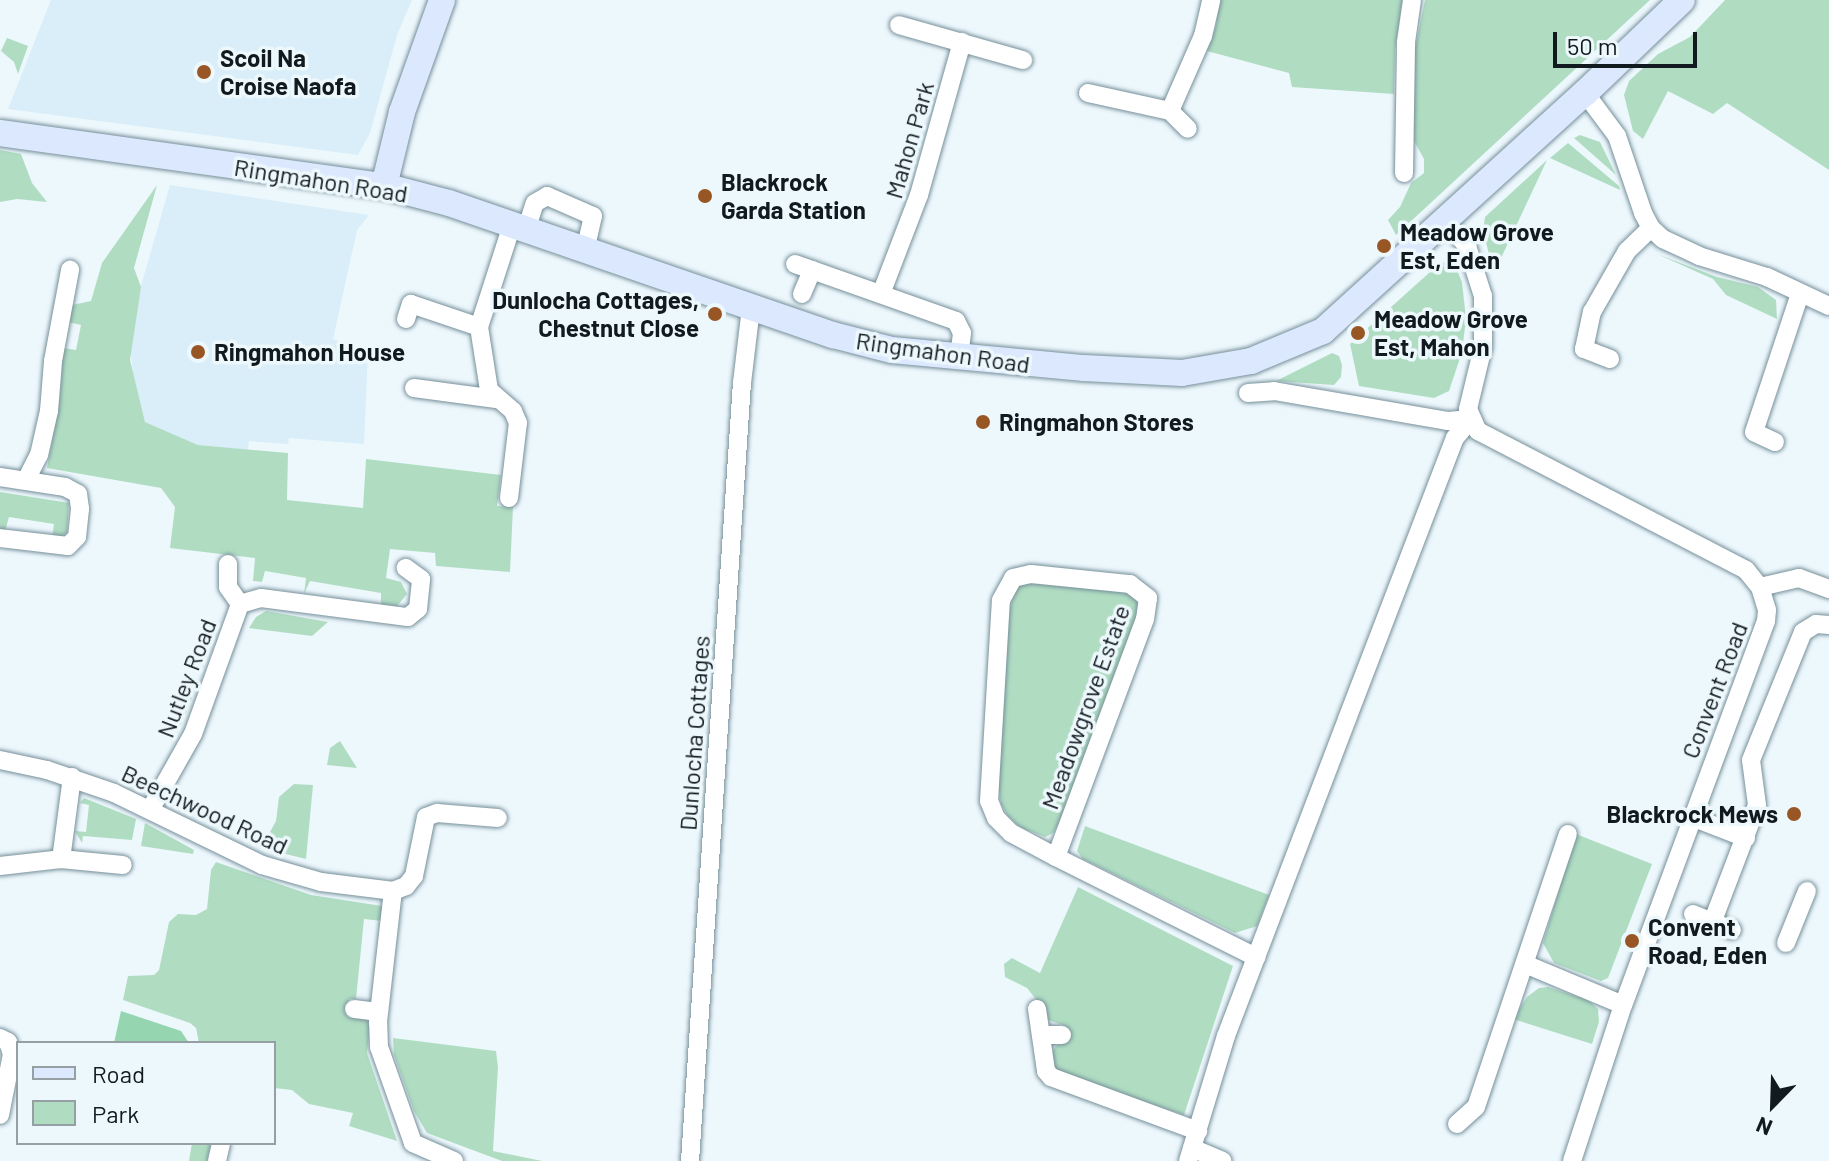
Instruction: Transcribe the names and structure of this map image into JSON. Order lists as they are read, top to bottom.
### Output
{
  "streets": {
    "street": [
      "Mahon Park",
      "Ringmahon Road",
      "Nutley Road",
      "Convent Road",
      "Meadowgrove Estate",
      "Dunlocha Cottages",
      "Beechwood Road"
    ]
  },
  "crossings": [
    ["Ringmahon Road", "Dunlocha Cottages"],
    ["Nutley Road", "Beechwood Road"]
  ],
  "places": [
    "Scoil Na Croise Naofa",
    "Blackrock Garda Station",
    "Meadow Grove Est, Eden",
    "Dunlocha Cottages, Chestnut Close",
    "Meadow Grove Est, Mahon",
    "Ringmahon House",
    "Ringmahon Stores",
    "Blackrock Mews",
    "Convent Road, Eden"
  ],
  "legend": ["Road", "Park"],
  "scale_bar": "50 m",
  "north": "bottom left"
}
